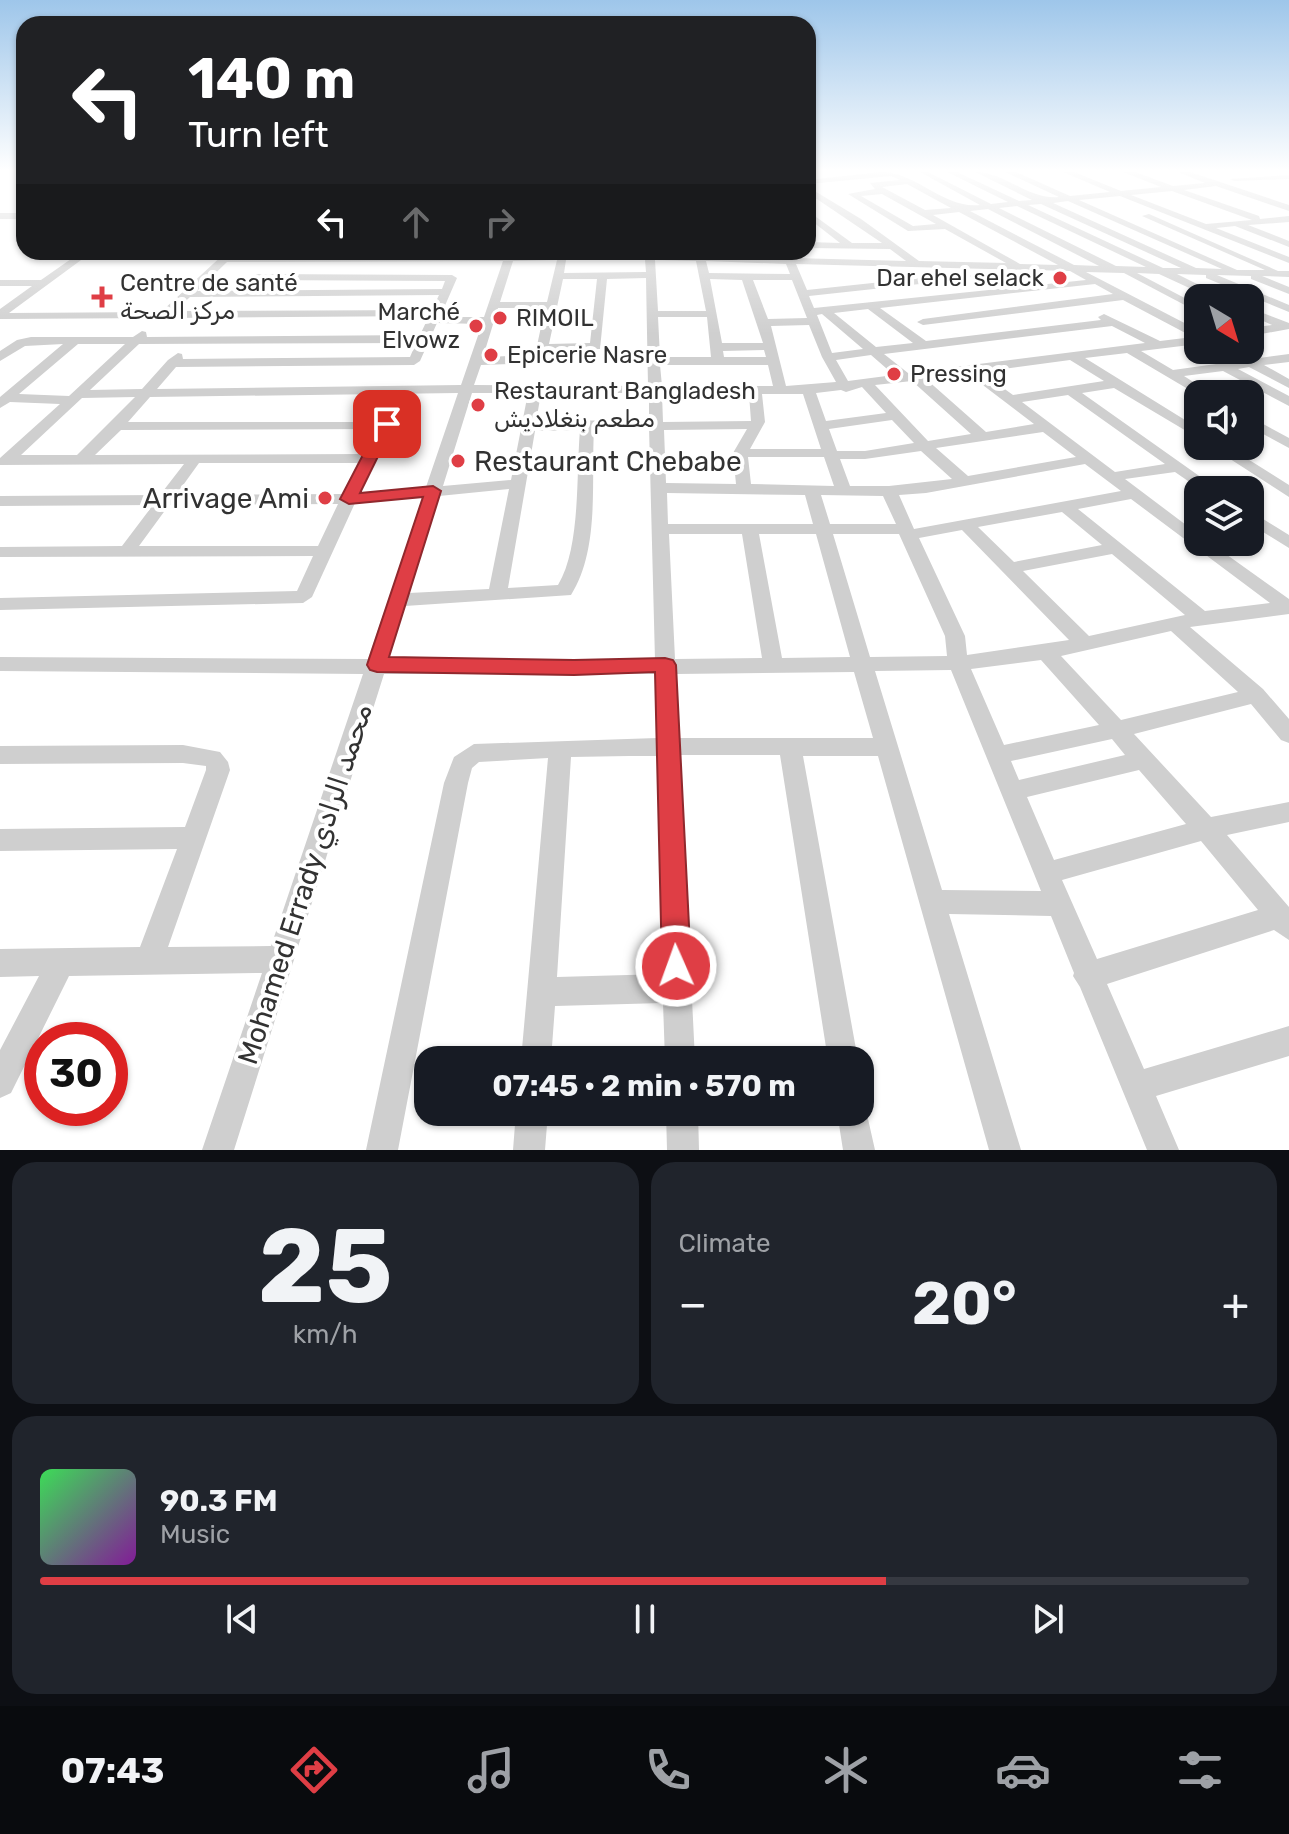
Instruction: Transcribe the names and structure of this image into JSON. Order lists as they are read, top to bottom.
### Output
{
  "streets": {
    "street": ["Mohamed Errady محمد الرادي"]
  },
  "places": {
    "other": [
      "Dar ehel selack",
      "RIMOIL",
      "Marché Elvowz",
      "Epicerie Nasre",
      "Pressing",
      "Restaurant Bangladesh مطعم بنغلاديش",
      "Restaurant Chebabe",
      "Arrivage Ami"
    ],
    "health": ["Centre de santé مركز الصحة"]
  },
  "north": "bottom right",
  "page": {
    "turn": ["140 m", "Turn left"],
    "limit": "30",
    "trip": "07:45 · 2 min · 570 m",
    "tile": [
      ["25", "km/h"],
      "Climate"
    ],
    "heat": ["−", "20°", "+"],
    "song": ["90.3 FM", "Music"],
    "tabs": "07:43"
  }
}
